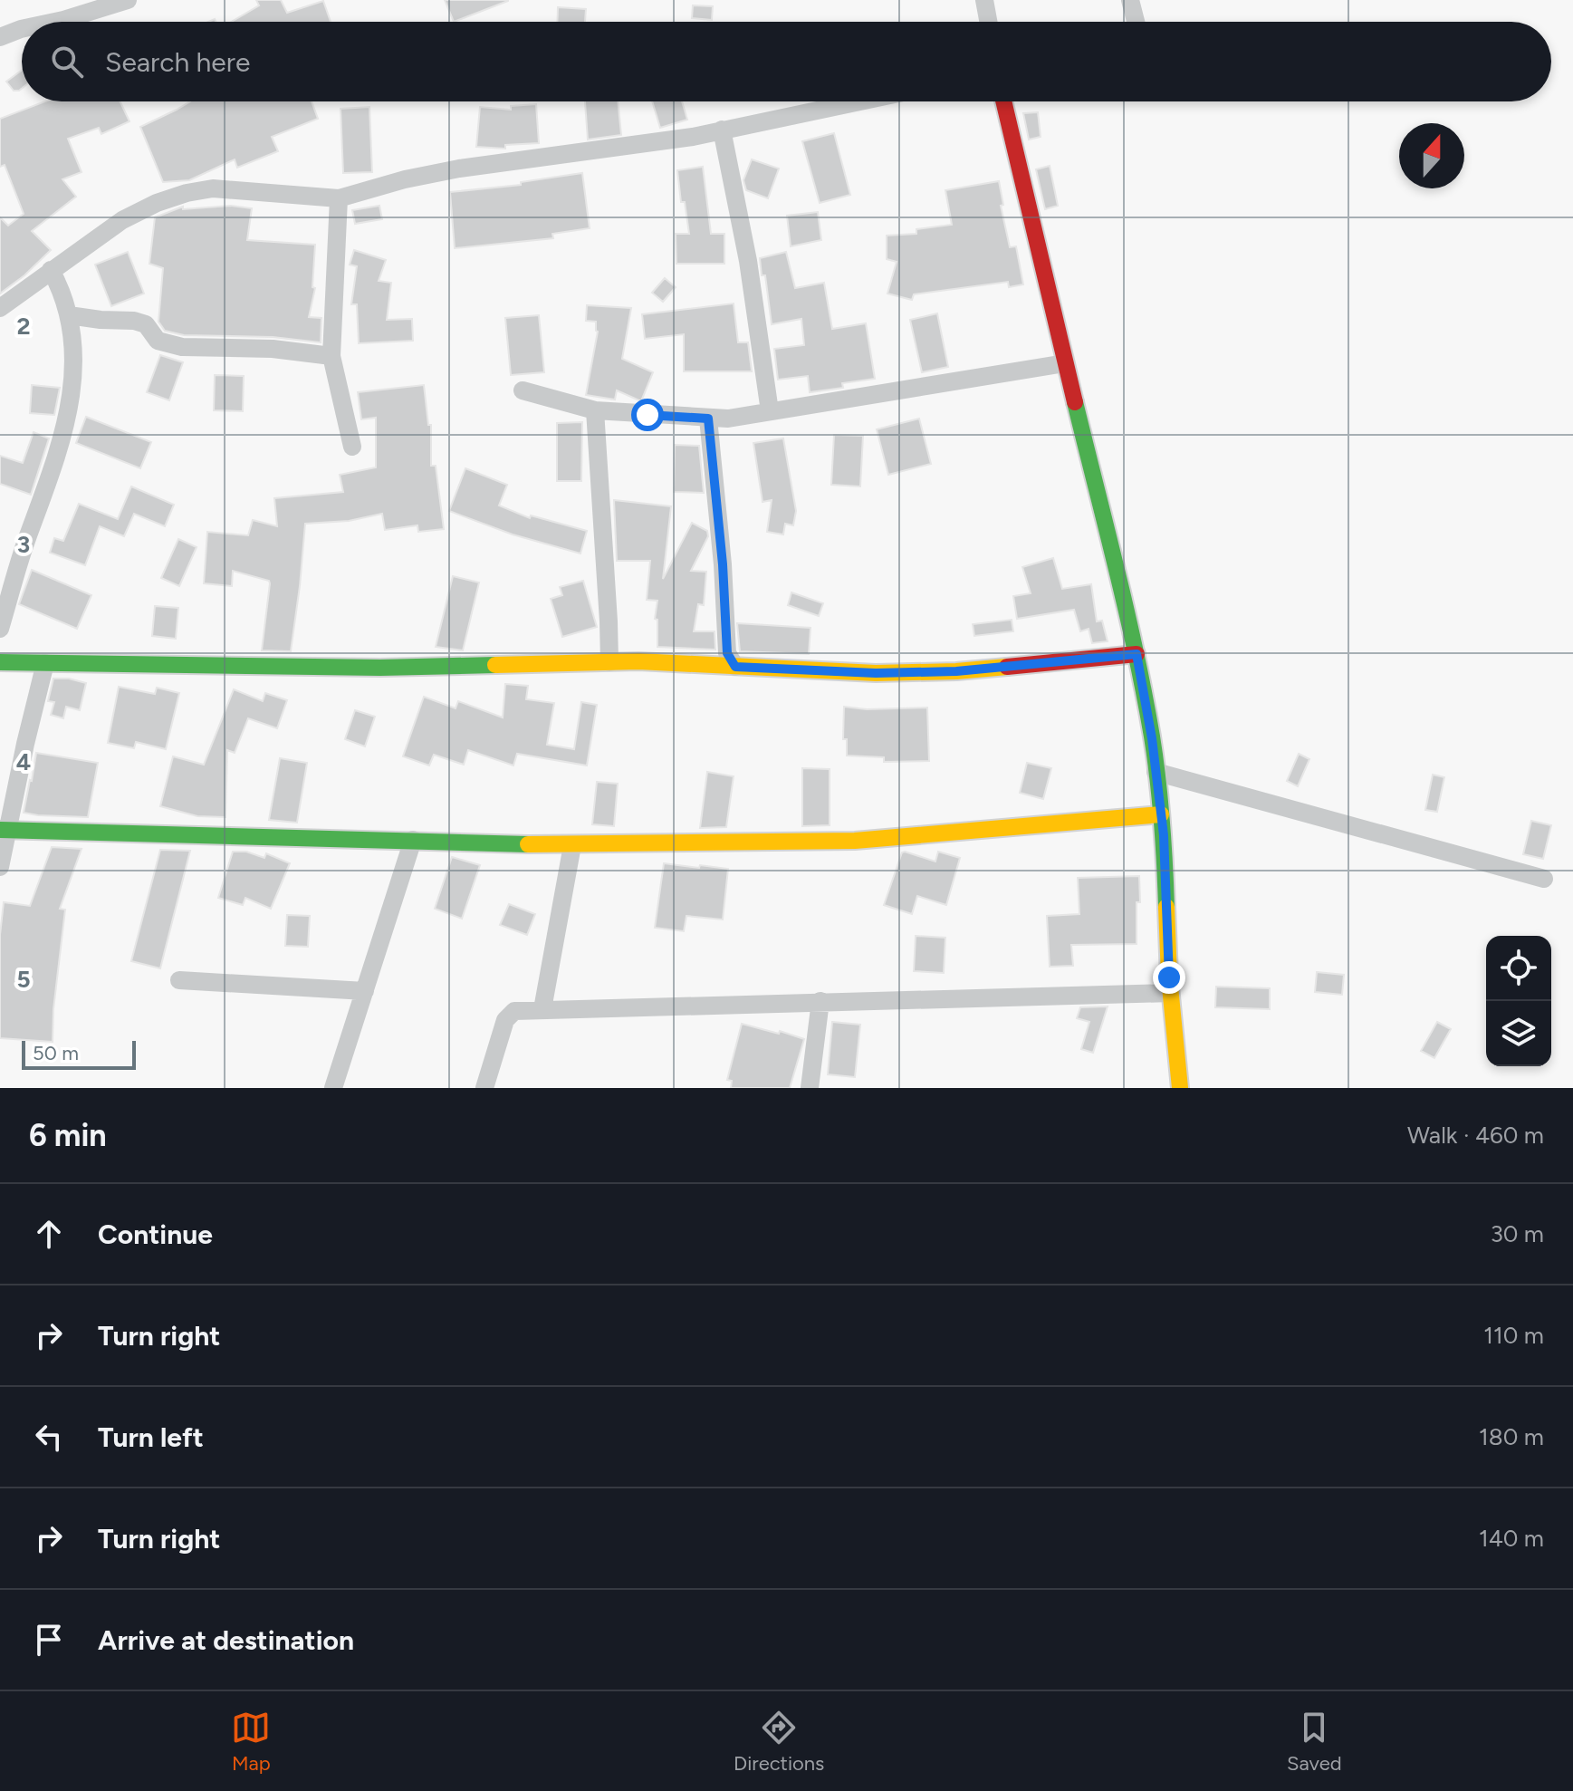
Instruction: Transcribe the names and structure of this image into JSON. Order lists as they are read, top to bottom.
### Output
{
  "scale_bar": "50 m",
  "north": "top",
  "page": {
    "search": "Search here",
    "scale": "50 m",
    "heading": ["6 min", "Walk · 460 m"],
    "list": [
      ["Continue", "30 m"],
      ["Turn right", "110 m"],
      ["Turn left", "180 m"],
      ["Turn right", "140 m"],
      "Arrive at destination"
    ],
    "nav": ["Map", "Directions", "Saved"]
  },
  "grid": {
    "rows": [
      "2",
      "3",
      "4",
      "5"
    ]
  }
}
